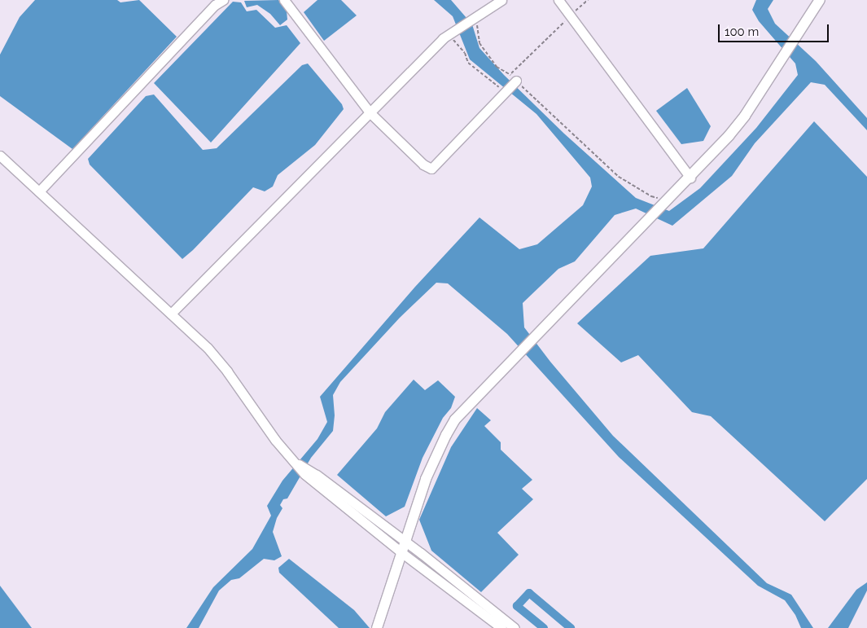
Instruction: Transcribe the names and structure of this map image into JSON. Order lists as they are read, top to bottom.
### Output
{
  "scale_bar": "100 m"
}
